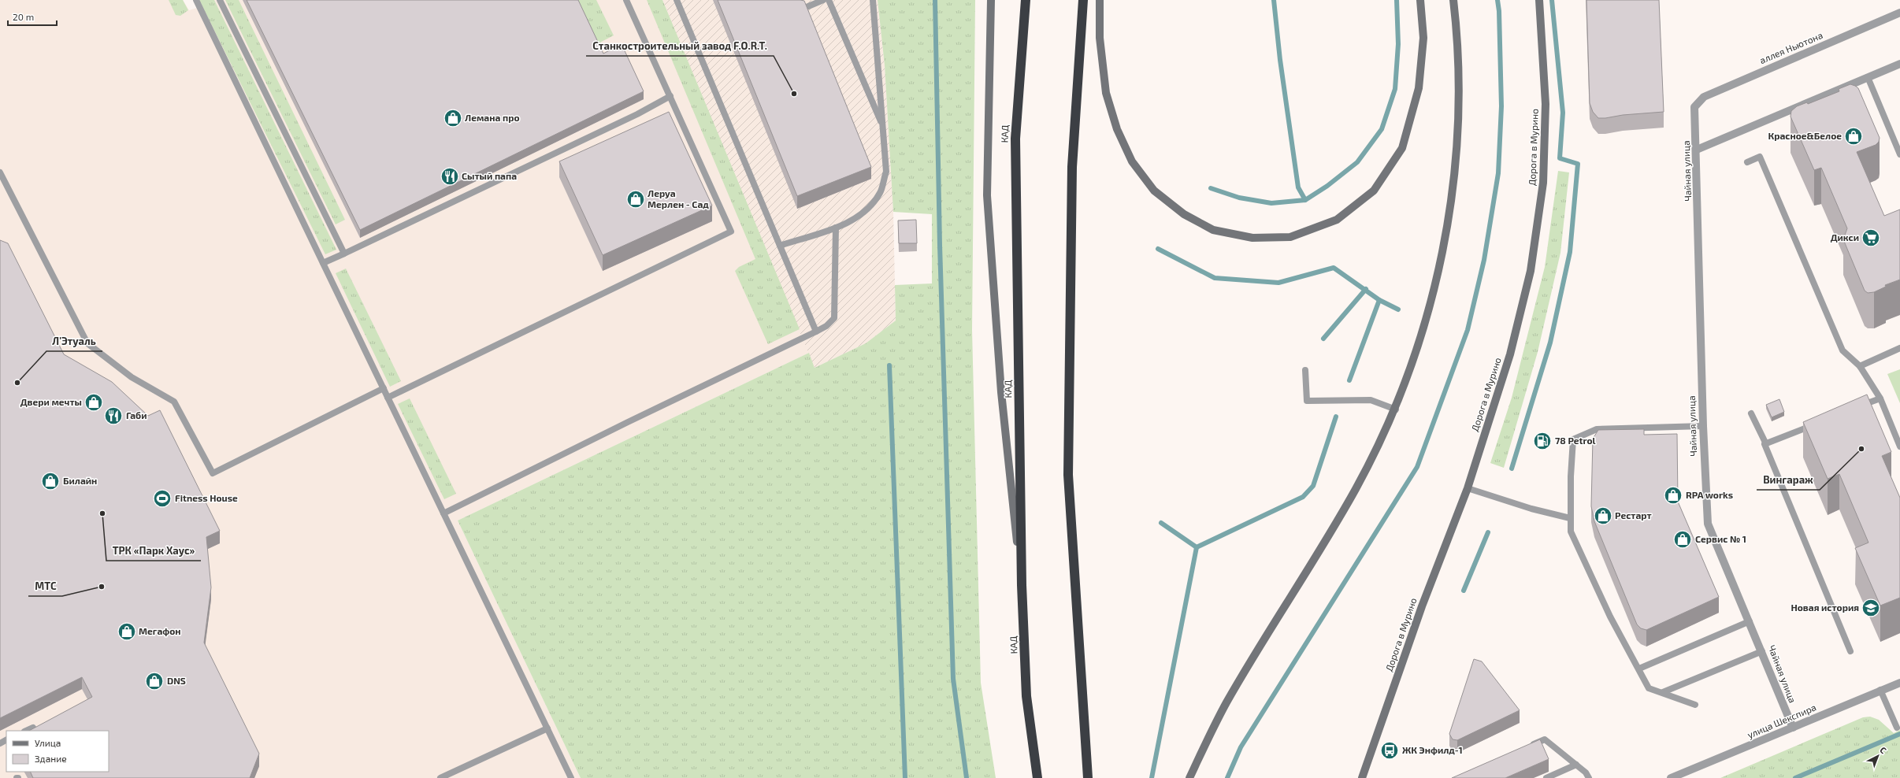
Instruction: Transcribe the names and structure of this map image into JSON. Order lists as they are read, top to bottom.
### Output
{
  "streets": {
    "highway": ["КАД"],
    "main road": ["Дорога в Мурино"],
    "street": ["аллея Ньютона", "Чайная улица", "улица Шекспира"]
  },
  "crossings": [
    ["аллея Ньютона", "Чайная улица"],
    ["Чайная улица", "улица Шекспира"]
  ],
  "places": {
    "other": [
      "Станкостроительный завод F.O.R.T.",
      "Л'Этуаль",
      "Вингараж",
      "ТРК «Парк Хаус»",
      "МТС"
    ],
    "shop": [
      "Лемана про",
      "Красное&Белое",
      "Леруа Мерлен - Сад",
      "Двери мечты",
      "Билайн",
      "RPA works",
      "Рестарт",
      "Сервис № 1",
      "Мегафон",
      "DNS"
    ],
    "restaurant": ["Сытый папа", "Габи"],
    "supermarket": ["Дикси"],
    "fuel station": ["78 Petrol"],
    "sports": ["Fitness House"],
    "school or university": ["Новая история"],
    "bus stop": ["ЖК Энфилд-1"]
  },
  "legend": ["Улица", "Здание"],
  "scale_bar": "20 m",
  "north": "top right"
}
